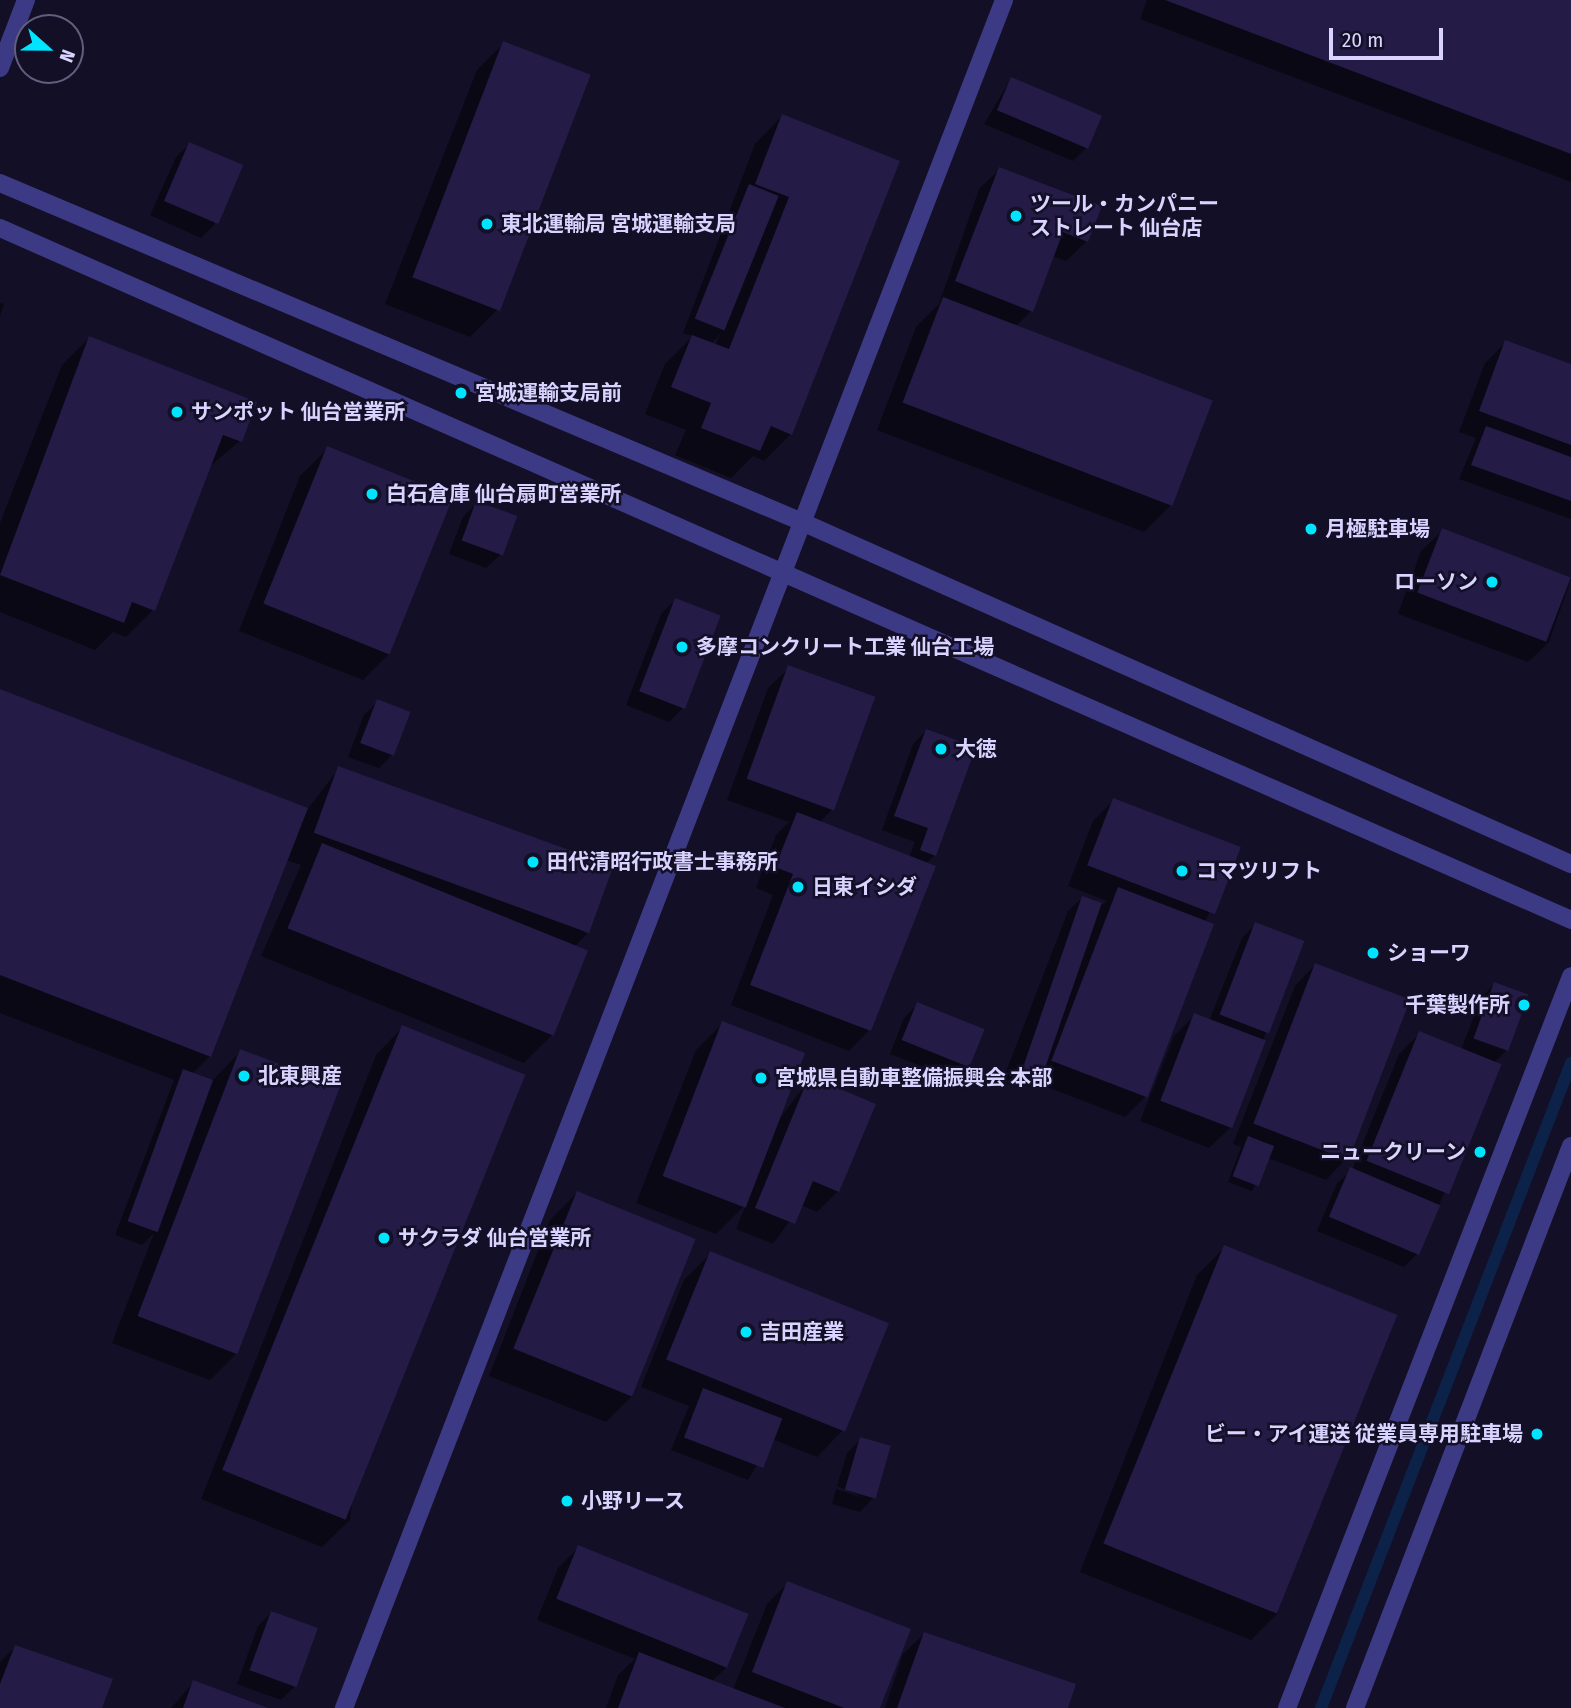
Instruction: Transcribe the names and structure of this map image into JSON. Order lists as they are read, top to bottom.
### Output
{
  "places": [
    "ツール・カンパニー ストレート 仙台店",
    "東北運輸局 宮城運輸支局",
    "宮城運輸支局前",
    "サンポット 仙台営業所",
    "白石倉庫 仙台扇町営業所",
    "月極駐車場",
    "ローソン",
    "多摩コンクリート工業 仙台工場",
    "大徳",
    "田代清昭行政書士事務所",
    "コマツリフト",
    "日東イシダ",
    "ショーワ",
    "千葉製作所",
    "北東興産",
    "宮城県自動車整備振興会 本部",
    "ニュークリーン",
    "サクラダ 仙台営業所",
    "吉田産業",
    "ビー・アイ運送 従業員専用駐車場",
    "小野リース"
  ],
  "scale_bar": "20 m",
  "north": "right"
}
